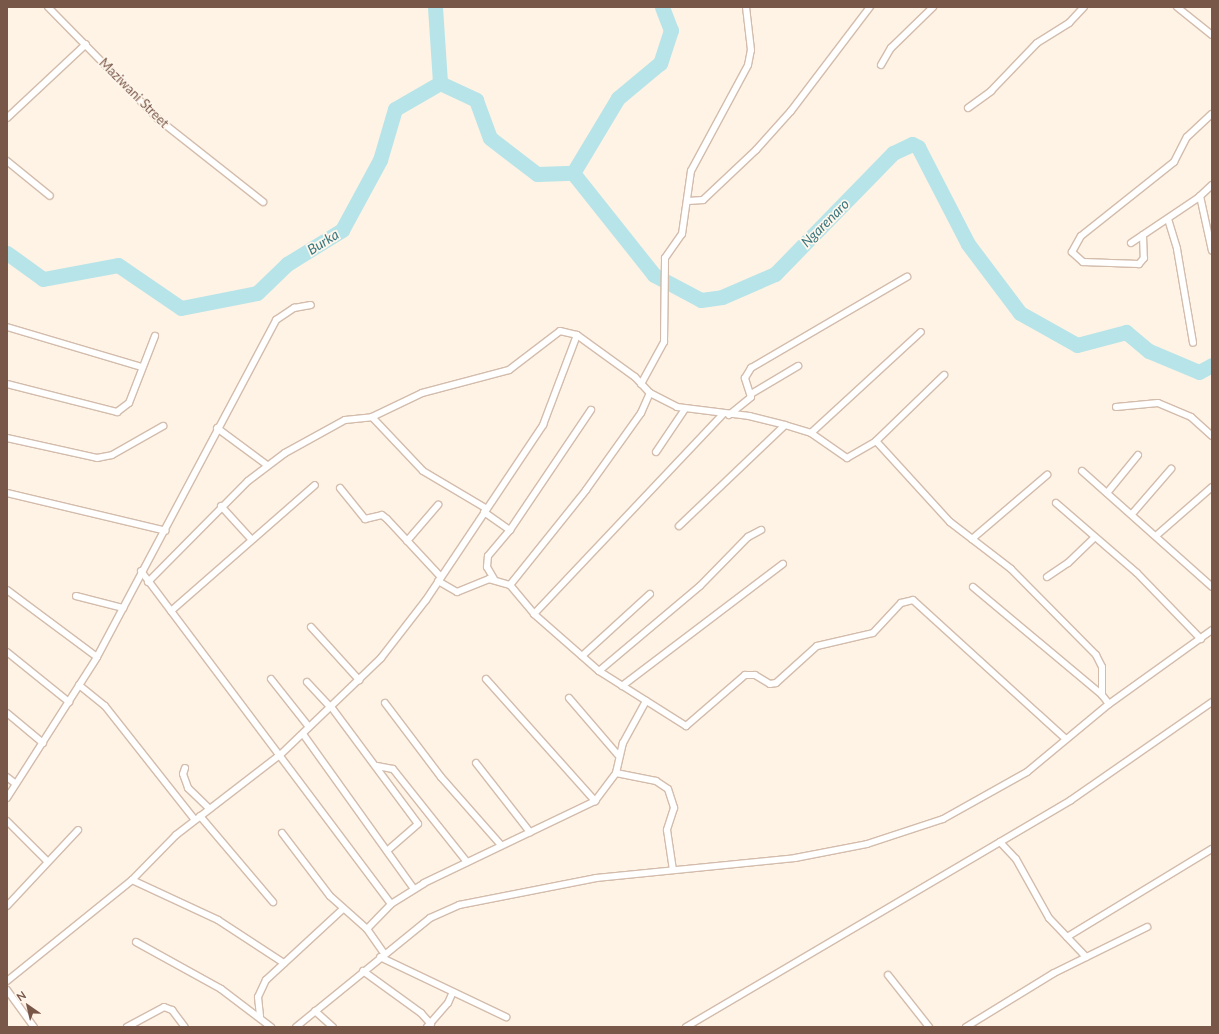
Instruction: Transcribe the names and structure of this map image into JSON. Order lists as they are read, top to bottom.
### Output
{
  "streets": {
    "street": ["Maziwani Street"]
  },
  "water": ["Ngarenaro", "Burka"],
  "north": "top left"
}
